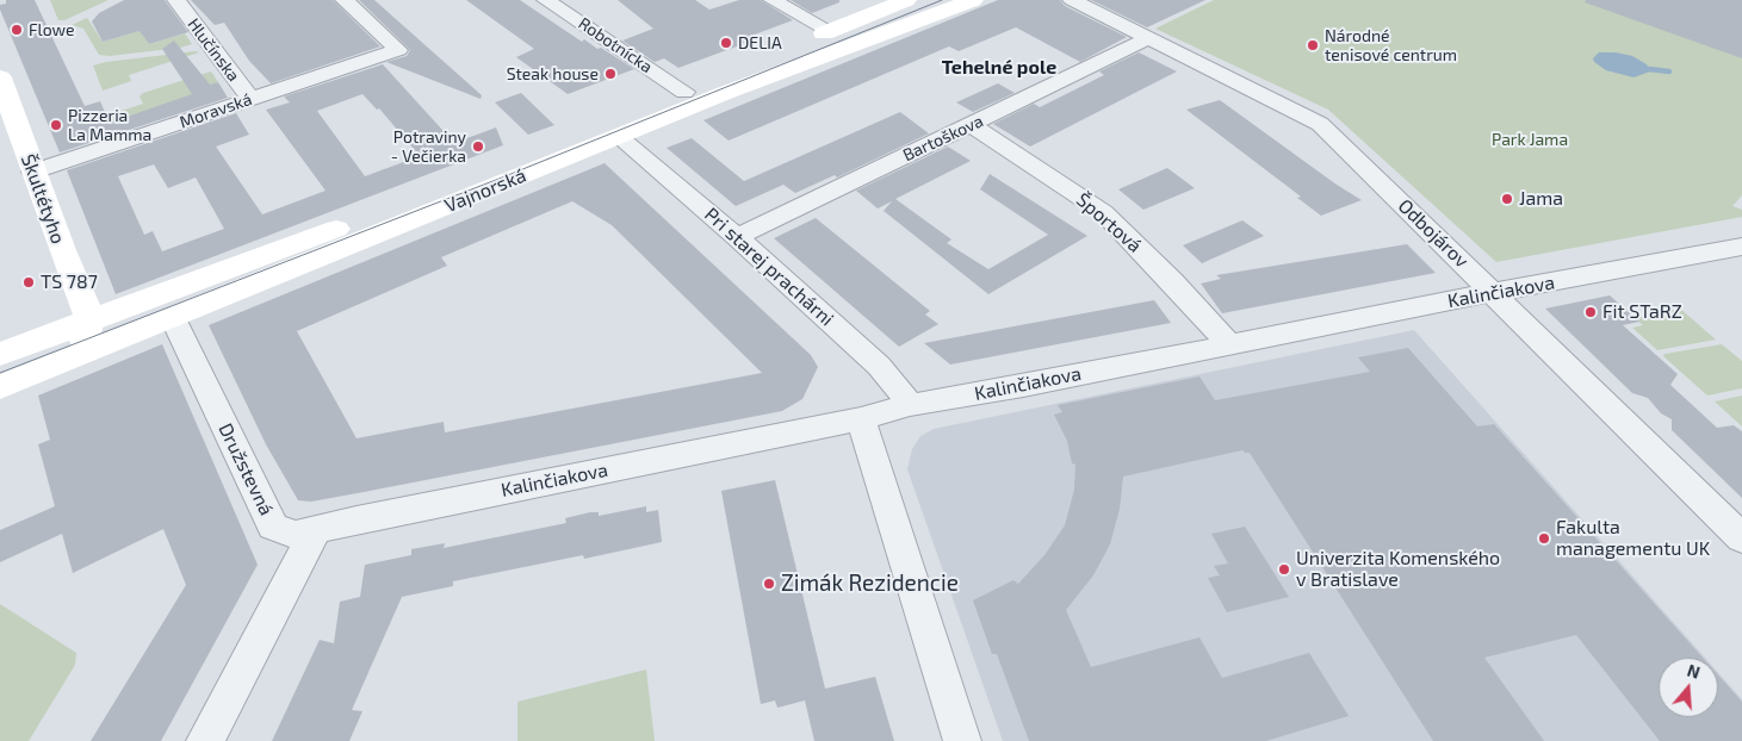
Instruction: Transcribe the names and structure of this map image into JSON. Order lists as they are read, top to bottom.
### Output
{
  "streets": {
    "main road": ["Vajnorská", "Škultétyho"],
    "street": [
      "Robotnícka",
      "Hlučínska",
      "Moravská",
      "Bartoškova",
      "Športová",
      "Odbojárov",
      "Pri starej prachárni",
      "Kalinčiakova",
      "Družstevná"
    ]
  },
  "crossings": [
    ["Robotnícka", "Vajnorská"],
    ["Hlučínska", "Moravská"],
    ["Moravská", "Škultétyho"],
    ["Bartoškova", "Športová"],
    ["Bartoškova", "Odbojárov"],
    ["Bartoškova", "Pri starej prachárni"],
    ["Vajnorská", "Škultétyho"],
    ["Vajnorská", "Pri starej prachárni"],
    ["Vajnorská", "Družstevná"],
    ["Športová", "Kalinčiakova"],
    ["Odbojárov", "Kalinčiakova"],
    ["Pri starej prachárni", "Kalinčiakova"],
    ["Kalinčiakova", "Družstevná"]
  ],
  "districts": ["Tehelné pole"],
  "parks": ["Park Jama"],
  "places": [
    "Flowe",
    "DELIA",
    "Národné tenisové centrum",
    "Steak house",
    "Pizzeria La Mamma",
    "Potraviny - Večierka",
    "Jama",
    "TS 787",
    "Fit STaRZ",
    "Fakulta managementu UK",
    "Univerzita Komenského v Bratislave",
    "Zimák Rezidencie"
  ],
  "north": "top"
}
